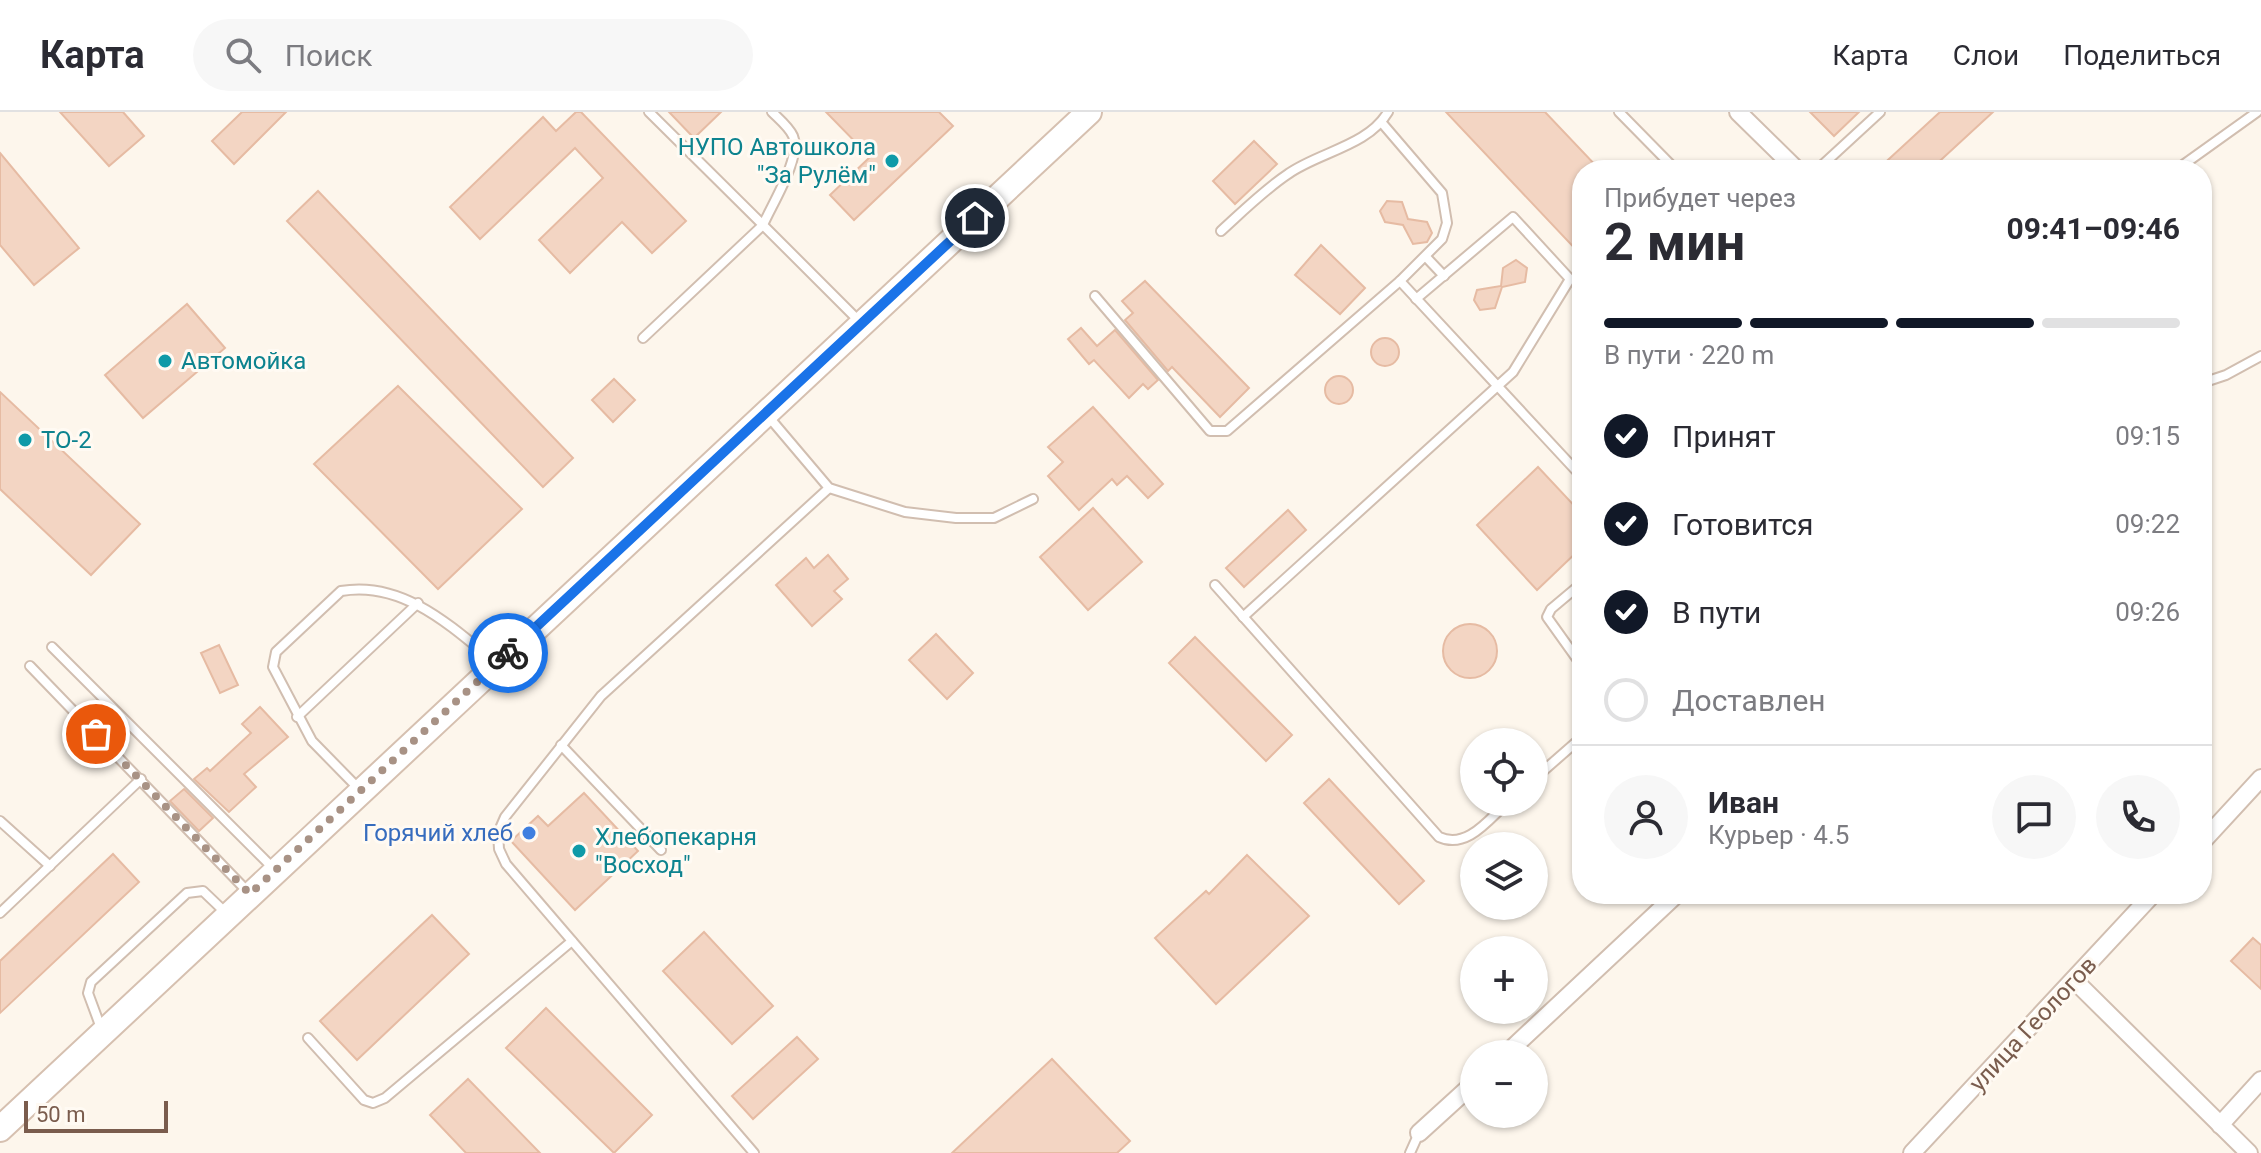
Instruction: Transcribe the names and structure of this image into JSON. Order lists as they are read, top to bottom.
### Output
{
  "streets": {
    "street": ["улица Геологов"]
  },
  "places": [
    "НУПО Автошкола \"За Рулём\"",
    "Автомойка",
    "ТО-2",
    "Горячий хлеб",
    "Хлебопекарня \"Восход\""
  ],
  "scale_bar": "50 m",
  "page": {
    "header": "Карта",
    "search": "Поиск",
    "nav": ["Карта", "Слои", "Поделиться"],
    "heading": ["2 мин", "Прибудет через", "09:41–09:46"],
    "panel": ["Иван", "Курьер · 4.5"],
    "bar": "В пути · 220 m",
    "list": [
      ["Принят", "09:15"],
      ["Готовится", "09:22"],
      ["В пути", "09:26"],
      "Доставлен"
    ],
    "map_buttons": ["+", "−"],
    "scale": "50 m"
  }
}
